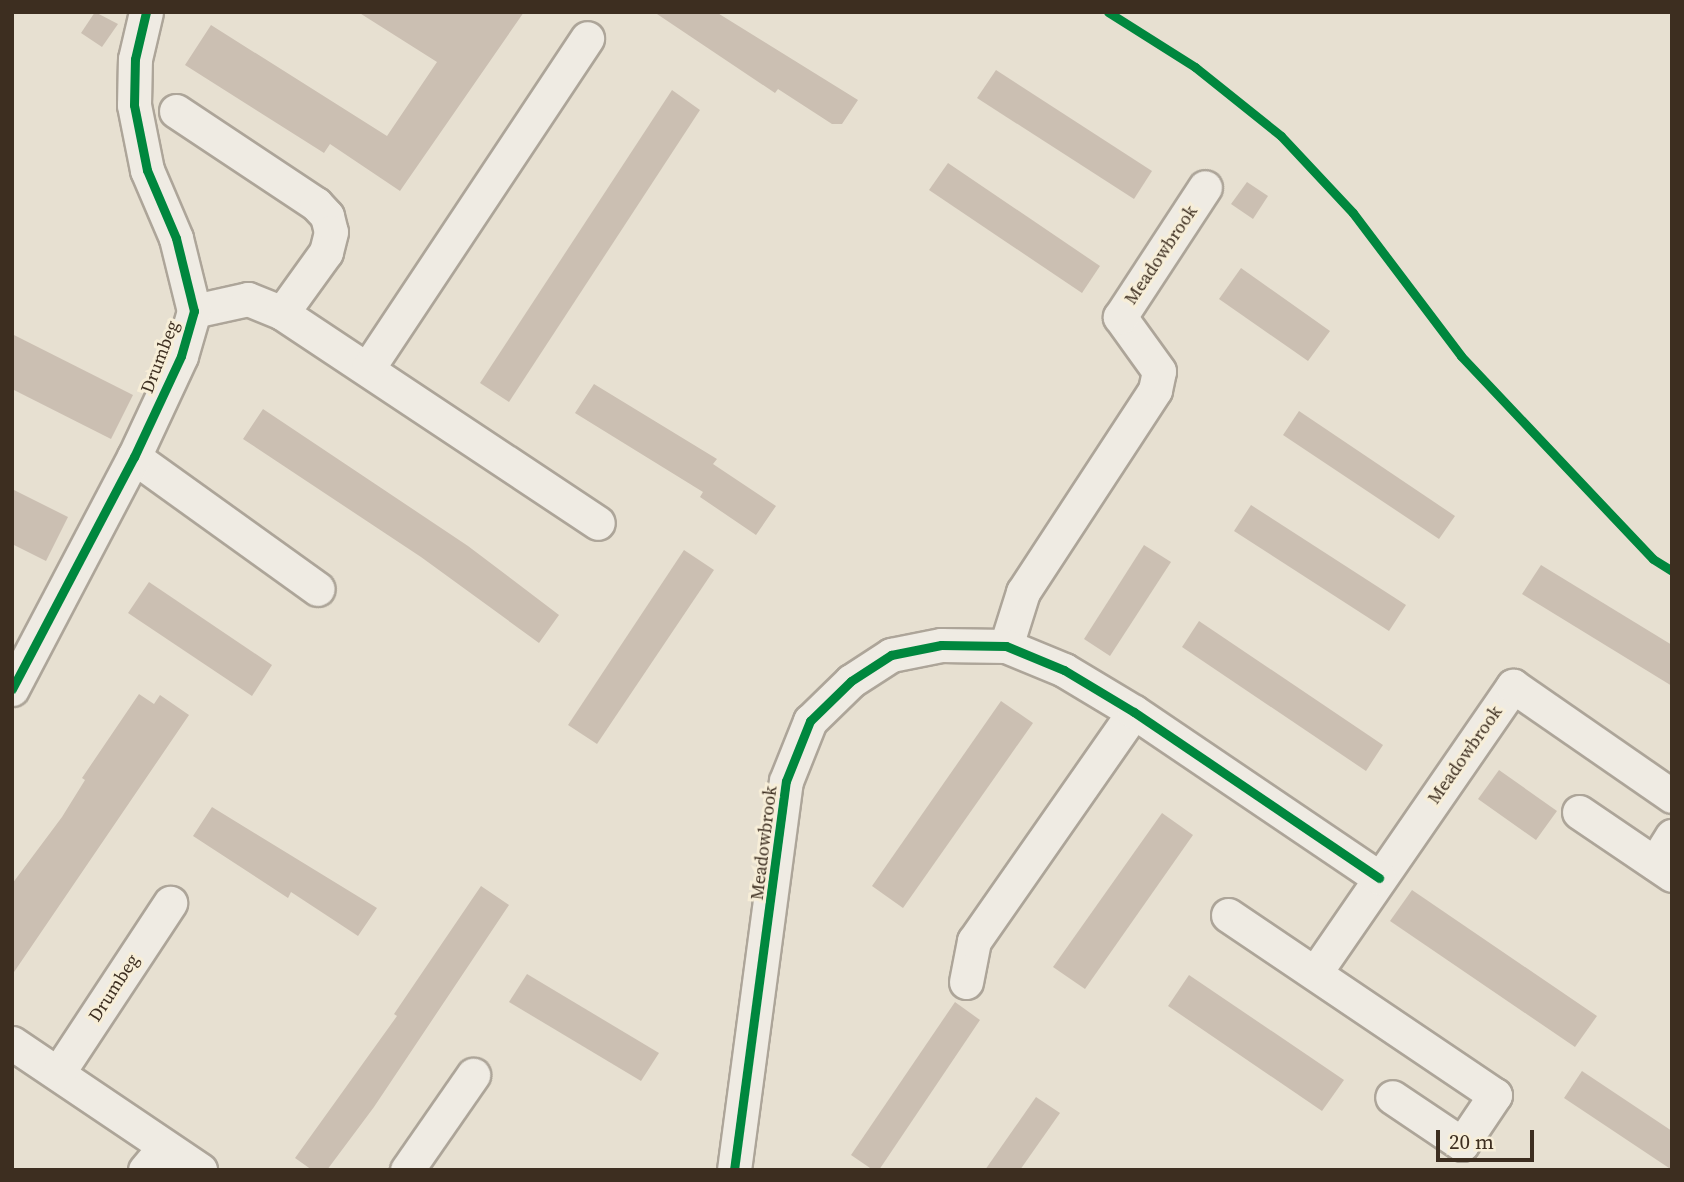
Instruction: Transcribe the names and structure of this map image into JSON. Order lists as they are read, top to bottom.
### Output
{
  "streets": {
    "street": ["Meadowbrook", "Drumbeg"]
  },
  "scale_bar": "20 m"
}
